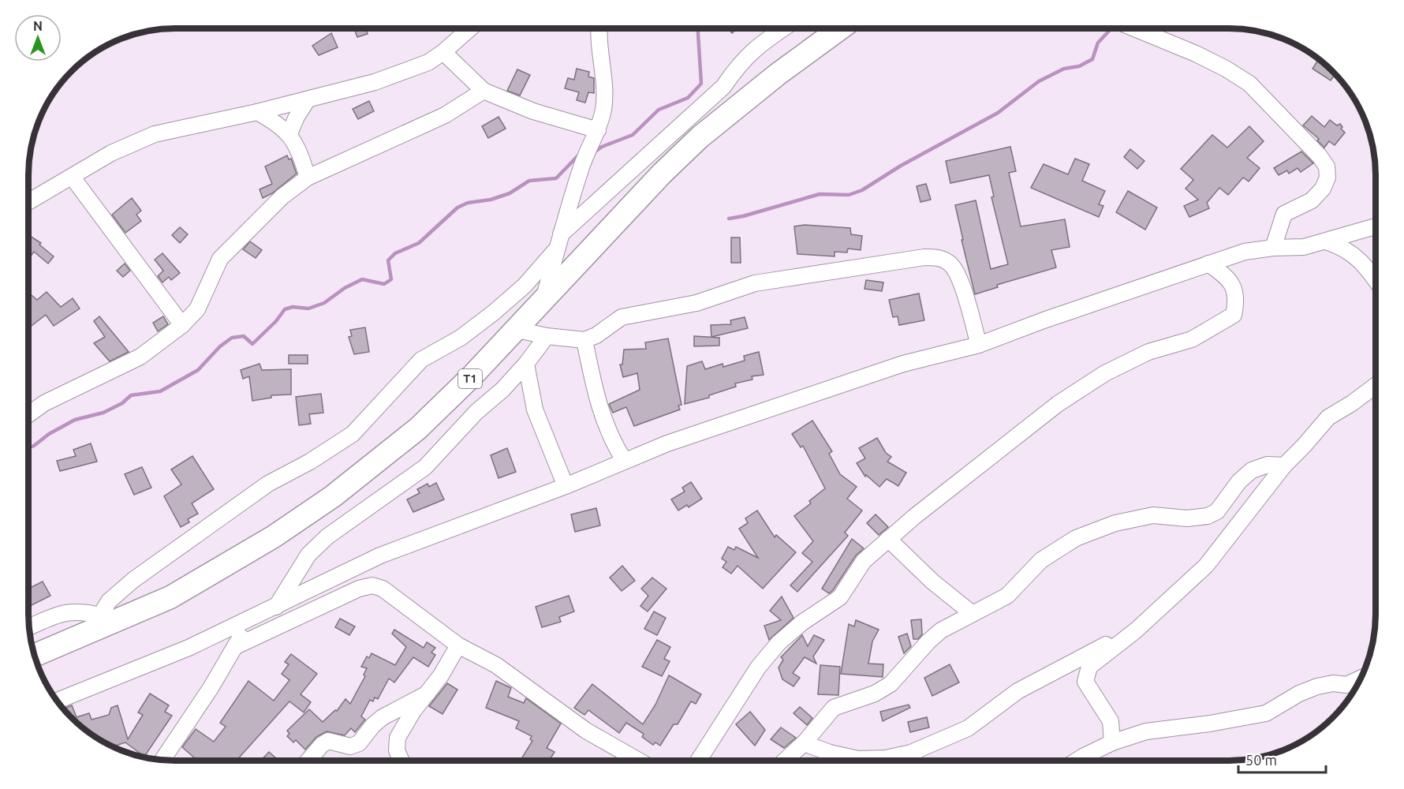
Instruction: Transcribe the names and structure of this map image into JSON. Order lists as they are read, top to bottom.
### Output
{
  "streets": {
    "highway": ["T1"]
  },
  "scale_bar": "50 m",
  "north": "top"
}
